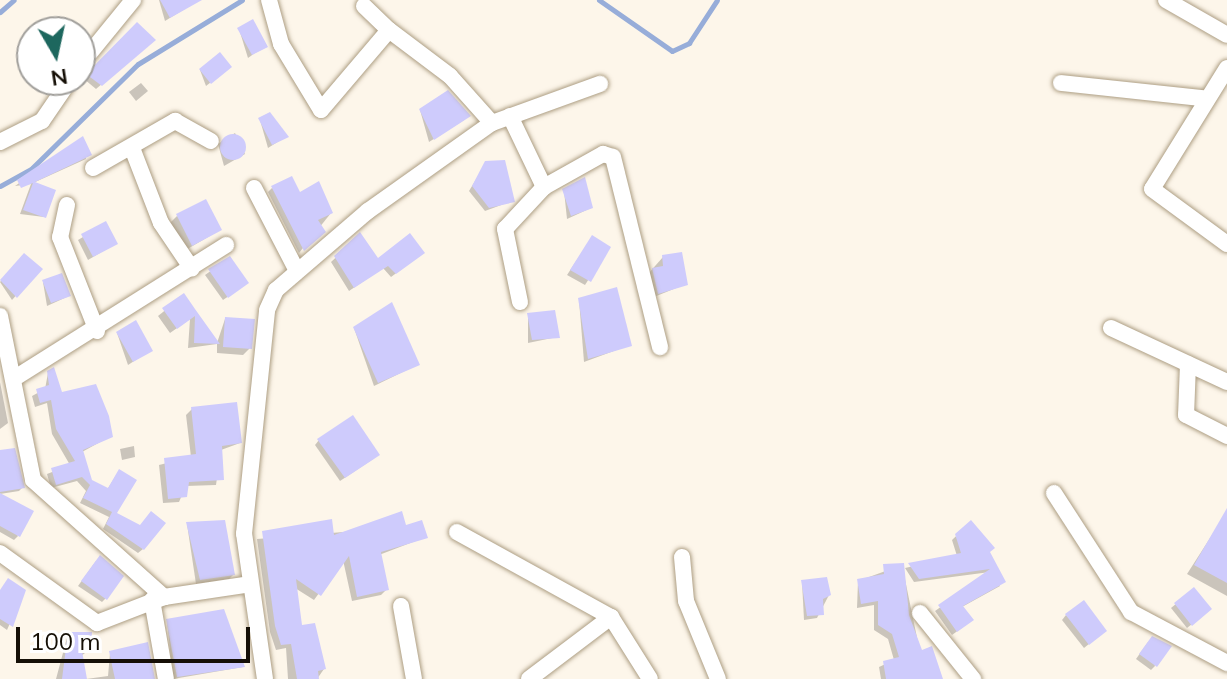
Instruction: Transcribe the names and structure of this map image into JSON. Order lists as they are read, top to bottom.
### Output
{
  "scale_bar": "100 m",
  "north": "bottom"
}
